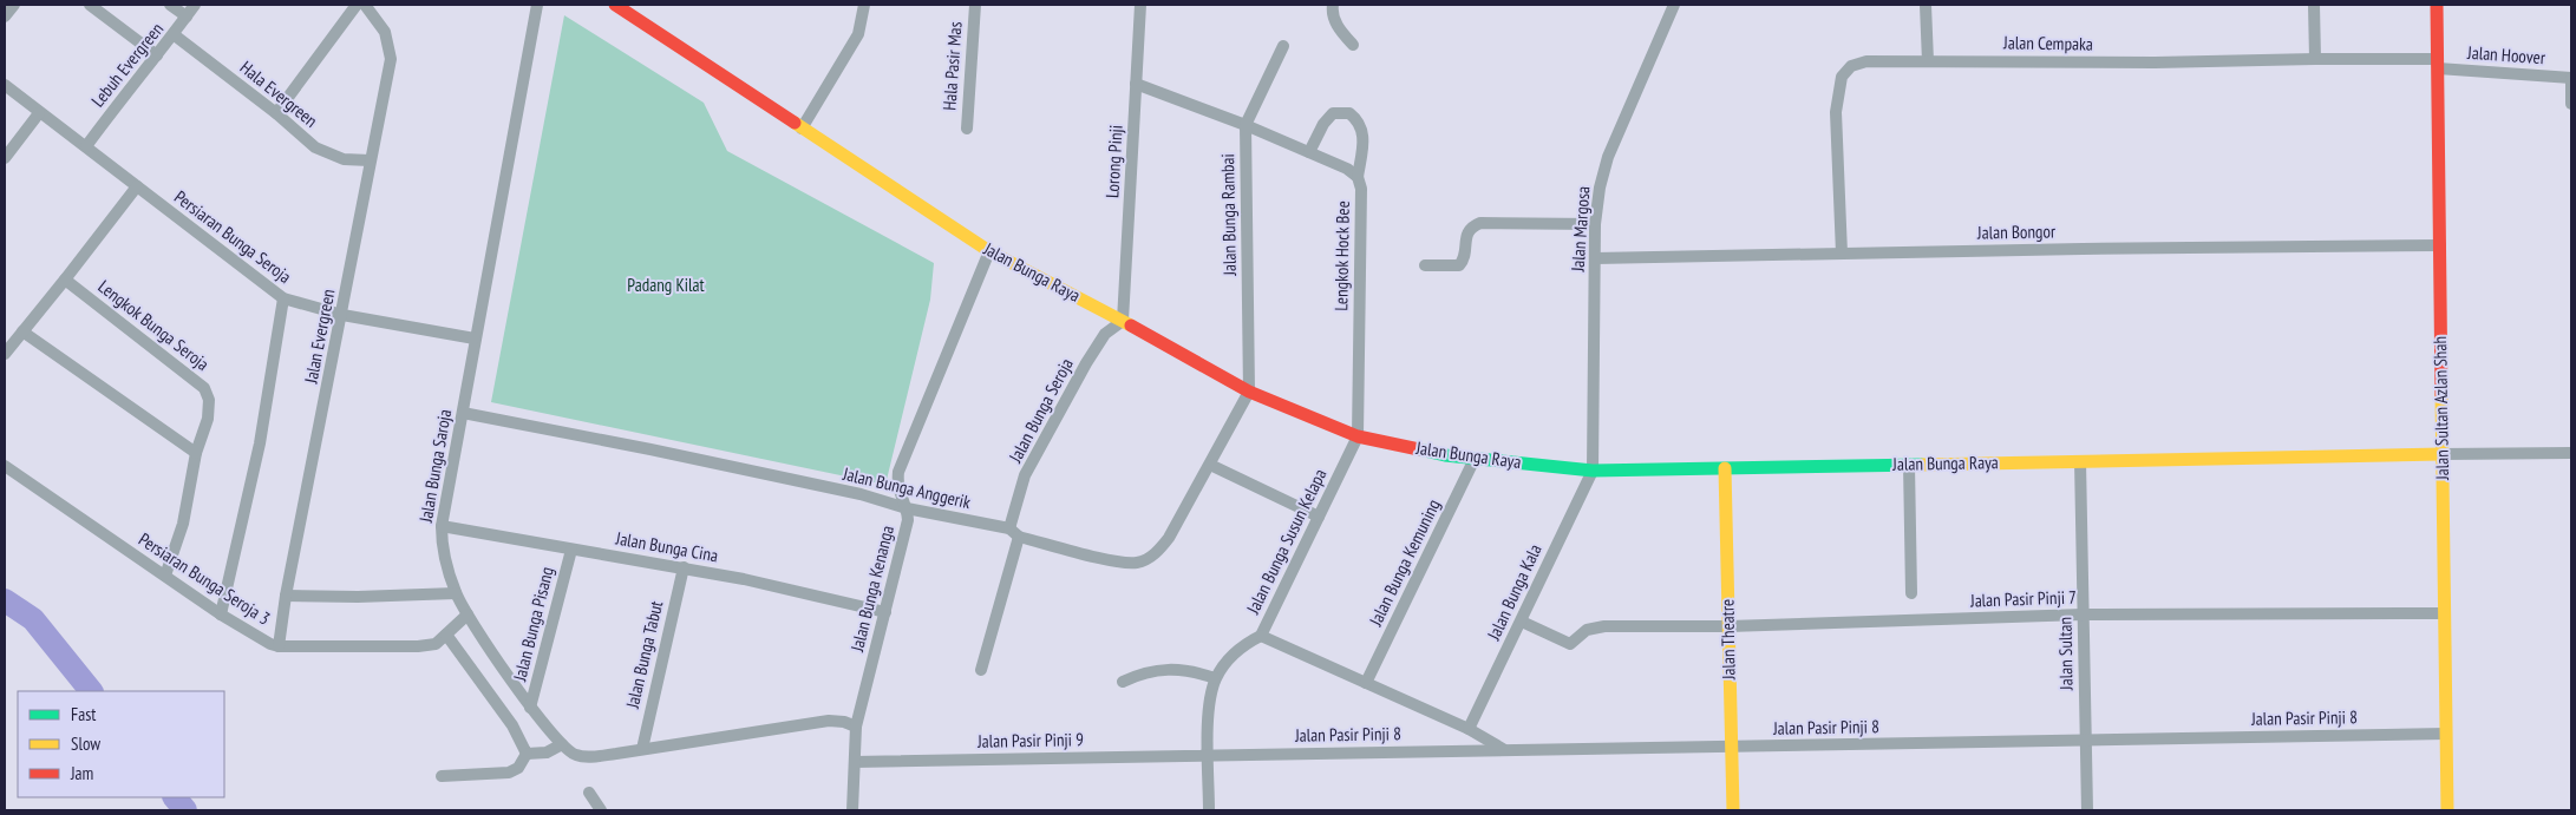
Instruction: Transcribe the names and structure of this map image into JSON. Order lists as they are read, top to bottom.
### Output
{
  "streets": {
    "main road": ["Jalan Bunga Raya", "Jalan Sultan Azlan Shah", "Jalan Theatre"],
    "street": [
      "Jalan Cempaka",
      "Jalan Hoover",
      "Lebuh Evergreen",
      "Hala Pasir Mas",
      "Hala Evergreen",
      "Lorong Pinji",
      "Jalan Bunga Rambai",
      "Jalan Margosa",
      "Jalan Bongor",
      "Persiaran Bunga Seroja",
      "Lengkok Hock Bee",
      "Lengkok Bunga Seroja",
      "Jalan Evergreen",
      "Jalan Bunga Seroja",
      "Jalan Bunga Saroja",
      "Jalan Bunga Anggerik",
      "Jalan Bunga Susun Kelapa",
      "Jalan Bunga Cina",
      "Jalan Bunga Kemuning",
      "Persiaran Bunga Seroja 3",
      "Jalan Bunga Kenanga",
      "Jalan Bunga Kala",
      "Jalan Pasir Pinji 7",
      "Jalan Bunga Pisang",
      "Jalan Sultan",
      "Jalan Bunga Tabut",
      "Jalan Pasir Pinji 8",
      "Jalan Pasir Pinji 9"
    ]
  },
  "crossings": [
    ["Jalan Cempaka", "Jalan Hoover"],
    ["Jalan Cempaka", "Jalan Bongor"],
    ["Jalan Cempaka", "Jalan Sultan Azlan Shah"],
    ["Jalan Hoover", "Jalan Sultan Azlan Shah"],
    ["Lebuh Evergreen", "Hala Evergreen"],
    ["Lebuh Evergreen", "Persiaran Bunga Seroja"],
    ["Hala Evergreen", "Jalan Evergreen"],
    ["Lorong Pinji", "Lengkok Hock Bee"],
    ["Lorong Pinji", "Jalan Bunga Raya"],
    ["Lorong Pinji", "Jalan Bunga Seroja"],
    ["Jalan Bunga Rambai", "Lengkok Hock Bee"],
    ["Jalan Bunga Rambai", "Jalan Bunga Raya"],
    ["Jalan Bunga Rambai", "Jalan Bunga Anggerik"],
    ["Jalan Margosa", "Jalan Bongor"],
    ["Jalan Margosa", "Jalan Bunga Raya"],
    ["Jalan Margosa", "Jalan Bunga Kala"],
    ["Jalan Bongor", "Jalan Sultan Azlan Shah"],
    ["Persiaran Bunga Seroja", "Jalan Evergreen"],
    ["Persiaran Bunga Seroja", "Jalan Bunga Saroja"],
    ["Lengkok Hock Bee", "Jalan Bunga Raya"],
    ["Lengkok Hock Bee", "Jalan Bunga Susun Kelapa"],
    ["Jalan Bunga Raya", "Jalan Sultan Azlan Shah"],
    ["Jalan Bunga Raya", "Jalan Bunga Seroja"],
    ["Jalan Bunga Raya", "Jalan Bunga Anggerik"],
    ["Jalan Bunga Raya", "Jalan Bunga Susun Kelapa"],
    ["Jalan Bunga Raya", "Jalan Bunga Kemuning"],
    ["Jalan Bunga Raya", "Jalan Bunga Kenanga"],
    ["Jalan Bunga Raya", "Jalan Bunga Kala"],
    ["Jalan Bunga Raya", "Jalan Theatre"],
    ["Jalan Bunga Raya", "Jalan Sultan"],
    ["Lengkok Bunga Seroja", "Persiaran Bunga Seroja 3"],
    ["Jalan Evergreen", "Persiaran Bunga Seroja 3"],
    ["Jalan Sultan Azlan Shah", "Jalan Pasir Pinji 7"],
    ["Jalan Sultan Azlan Shah", "Jalan Pasir Pinji 8"],
    ["Jalan Bunga Seroja", "Jalan Bunga Anggerik"],
    ["Jalan Bunga Saroja", "Jalan Bunga Anggerik"],
    ["Jalan Bunga Saroja", "Jalan Bunga Cina"],
    ["Jalan Bunga Saroja", "Persiaran Bunga Seroja 3"],
    ["Jalan Bunga Saroja", "Jalan Bunga Kenanga"],
    ["Jalan Bunga Saroja", "Jalan Bunga Pisang"],
    ["Jalan Bunga Saroja", "Jalan Bunga Tabut"],
    ["Jalan Bunga Anggerik", "Jalan Bunga Kenanga"],
    ["Jalan Bunga Cina", "Jalan Bunga Kenanga"],
    ["Jalan Bunga Cina", "Jalan Bunga Pisang"],
    ["Jalan Bunga Cina", "Jalan Bunga Tabut"],
    ["Jalan Bunga Kenanga", "Jalan Pasir Pinji 9"],
    ["Jalan Bunga Kala", "Jalan Pasir Pinji 7"],
    ["Jalan Pasir Pinji 7", "Jalan Theatre"],
    ["Jalan Pasir Pinji 7", "Jalan Sultan"],
    ["Jalan Theatre", "Jalan Pasir Pinji 8"],
    ["Jalan Sultan", "Jalan Pasir Pinji 8"],
    ["Jalan Pasir Pinji 8", "Jalan Pasir Pinji 9"]
  ],
  "parks": ["Padang Kilat"],
  "legend": ["Fast", "Slow", "Jam"]
}
